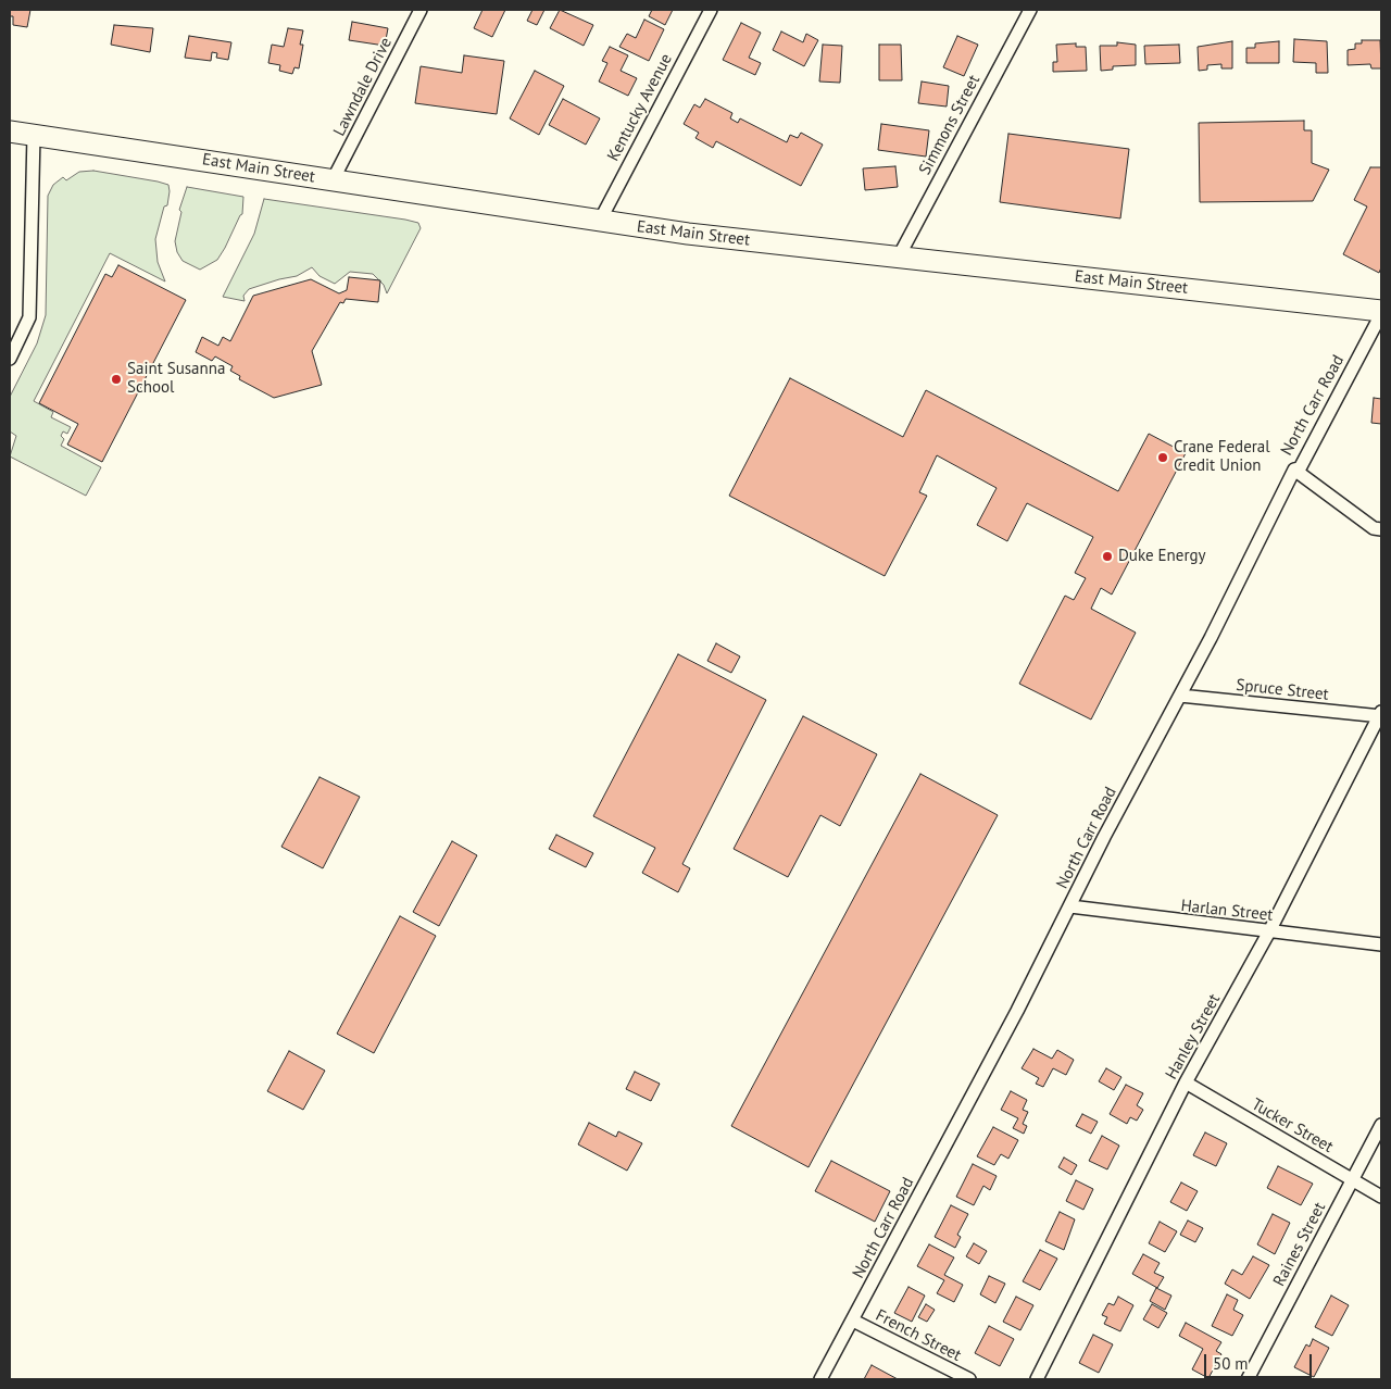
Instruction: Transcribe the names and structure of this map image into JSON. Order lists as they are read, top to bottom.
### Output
{
  "streets": {
    "main road": ["East Main Street"],
    "street": [
      "Lawndale Drive",
      "Kentucky Avenue",
      "Simmons Street",
      "North Carr Road",
      "Spruce Street",
      "Harlan Street",
      "Hanley Street",
      "Tucker Street",
      "Raines Street",
      "French Street"
    ]
  },
  "crossings": [
    ["Lawndale Drive", "East Main Street"],
    ["Kentucky Avenue", "East Main Street"],
    ["Simmons Street", "East Main Street"],
    ["North Carr Road", "Spruce Street"],
    ["North Carr Road", "Harlan Street"],
    ["North Carr Road", "French Street"],
    ["Spruce Street", "Hanley Street"],
    ["Harlan Street", "Hanley Street"],
    ["Hanley Street", "Tucker Street"],
    ["Tucker Street", "Raines Street"]
  ],
  "places": ["Saint Susanna School", "Crane Federal Credit Union", "Duke Energy"],
  "scale_bar": "50 m"
}
